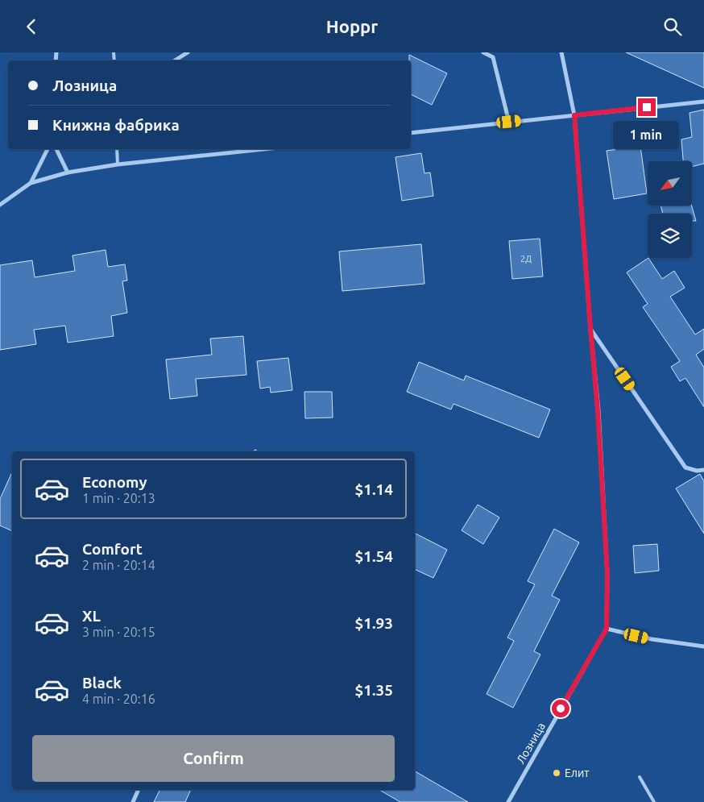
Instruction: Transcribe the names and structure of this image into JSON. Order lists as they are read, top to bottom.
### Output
{
  "streets": {
    "street": ["Лозница"]
  },
  "places": ["Елит"],
  "house_numbers": ["2Д"],
  "north": "bottom left",
  "page": {
    "header": "Hoppr",
    "banner": ["Лозница", "Книжна фабрика"],
    "bubble": "1 min",
    "list": [
      {
        "name": "Economy",
        "note": "1 min · 20:13",
        "value": "$1.14"
      },
      {
        "name": "Comfort",
        "note": "2 min · 20:14",
        "value": "$1.54"
      },
      {
        "name": "XL",
        "note": "3 min · 20:15",
        "value": "$1.93"
      },
      {
        "name": "Black",
        "note": "4 min · 20:16",
        "value": "$1.35"
      }
    ],
    "buttons": "Confirm"
  }
}
